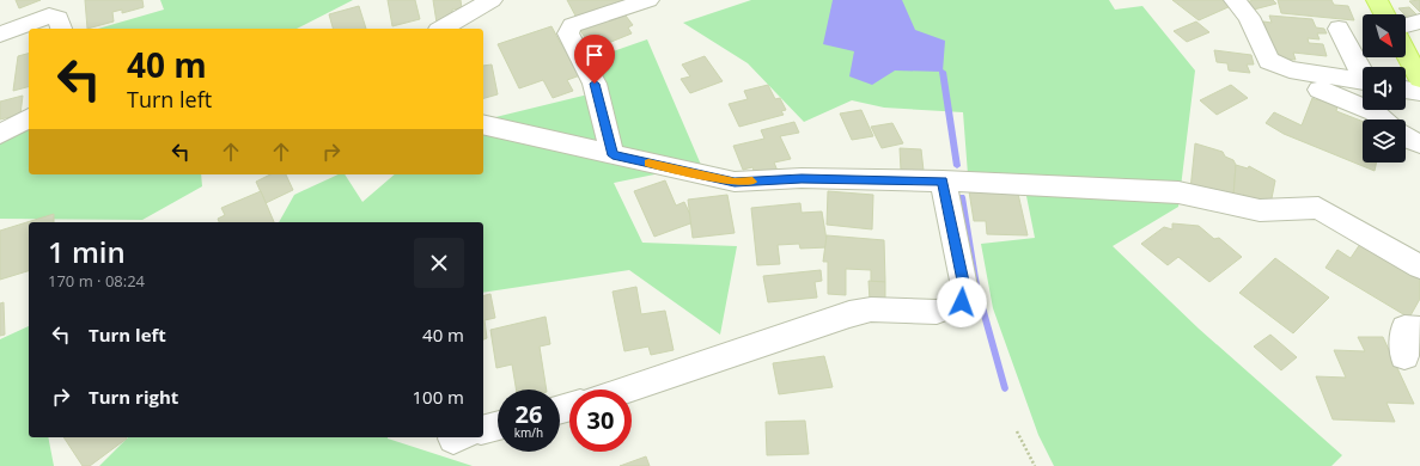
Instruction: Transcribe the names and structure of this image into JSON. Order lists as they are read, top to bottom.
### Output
{
  "north": "bottom right",
  "page": {
    "turn": ["40 m", "Turn left"],
    "heading": ["1 min", "170 m · 08:24"],
    "list": [
      {
        "name": "Turn left",
        "value": "40 m"
      },
      {
        "name": "Turn right",
        "value": "100 m"
      }
    ],
    "speed": "26 km/h",
    "limit": "30"
  }
}
